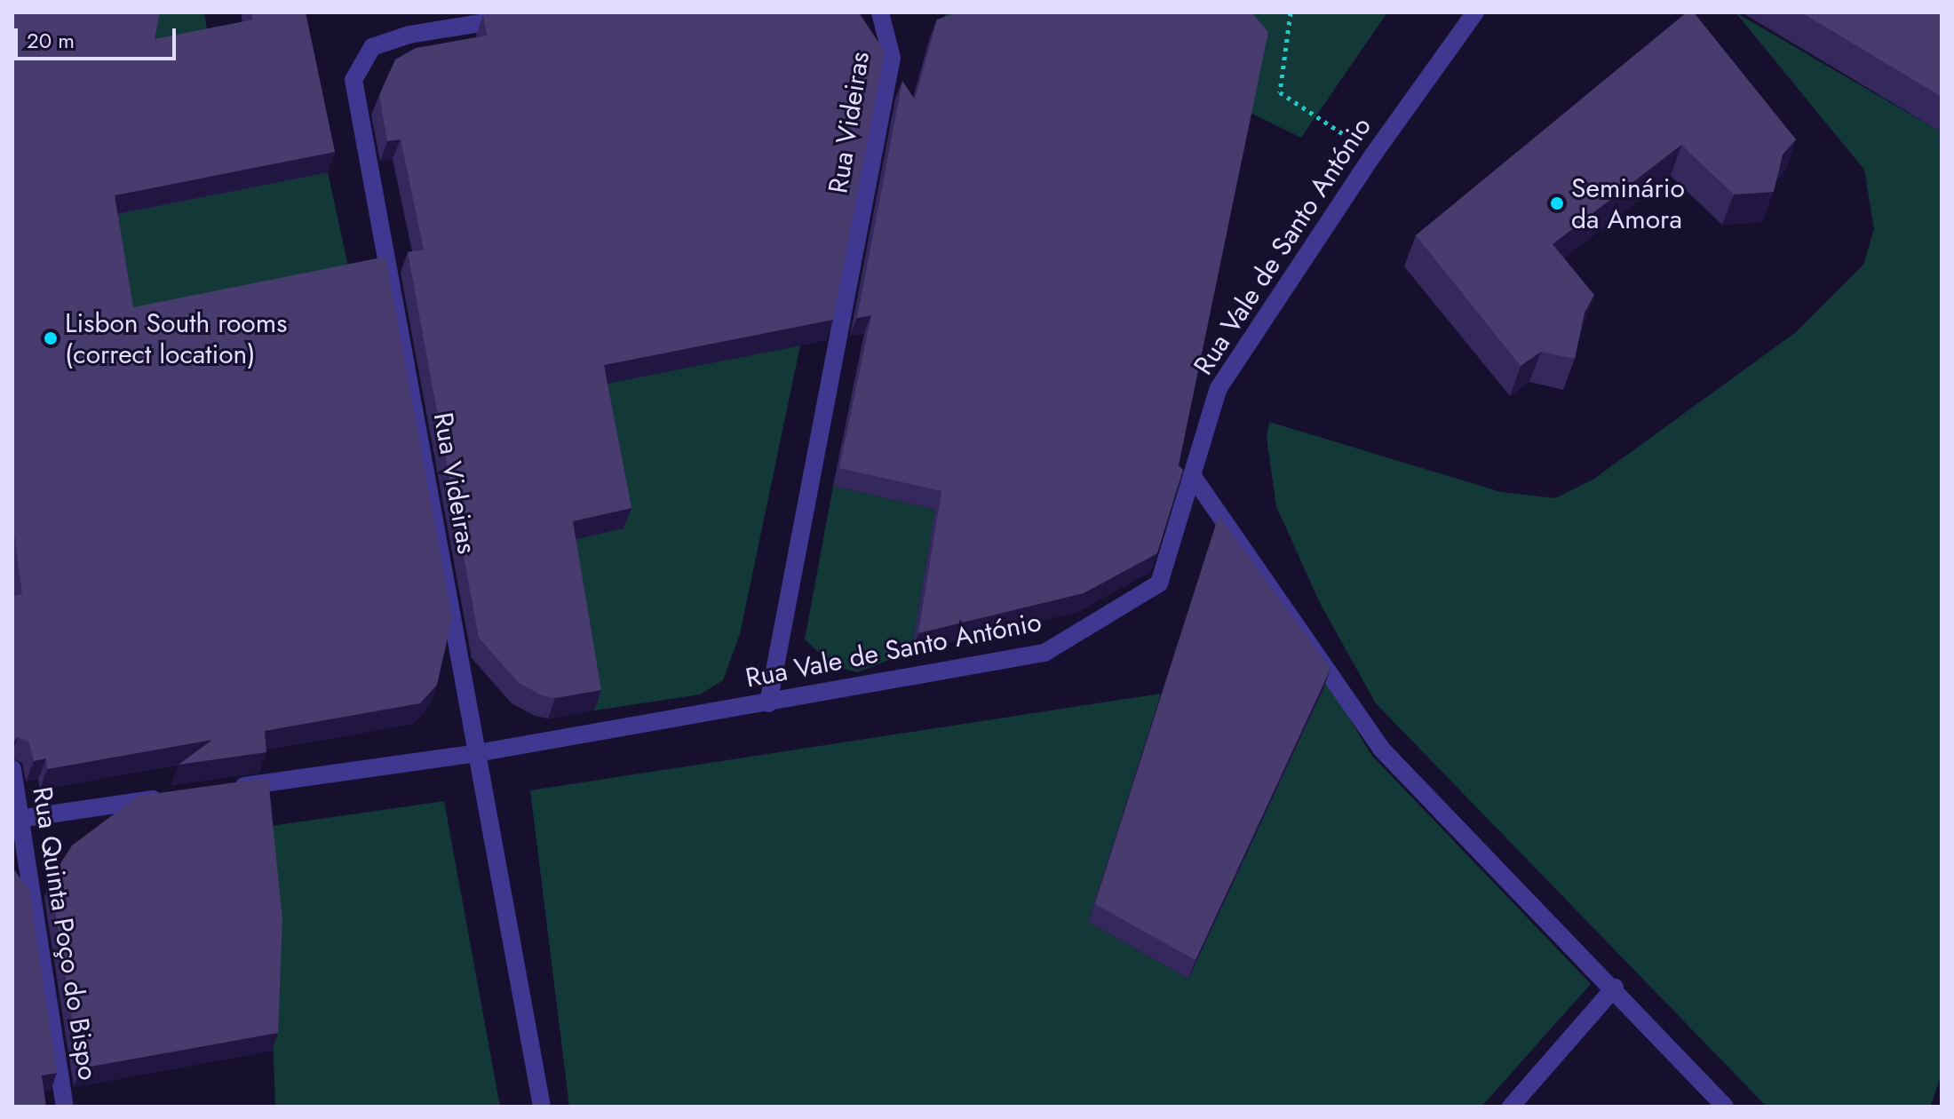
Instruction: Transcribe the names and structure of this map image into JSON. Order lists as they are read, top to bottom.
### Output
{
  "streets": {
    "street": ["Rua Videiras", "Rua Vale de Santo António", "Rua Quinta Poço do Bispo"]
  },
  "crossings": [
    ["Rua Videiras", "Rua Vale de Santo António"]
  ],
  "places": ["Seminário da Amora", "Lisbon South rooms (correct location)"],
  "scale_bar": "20 m"
}
